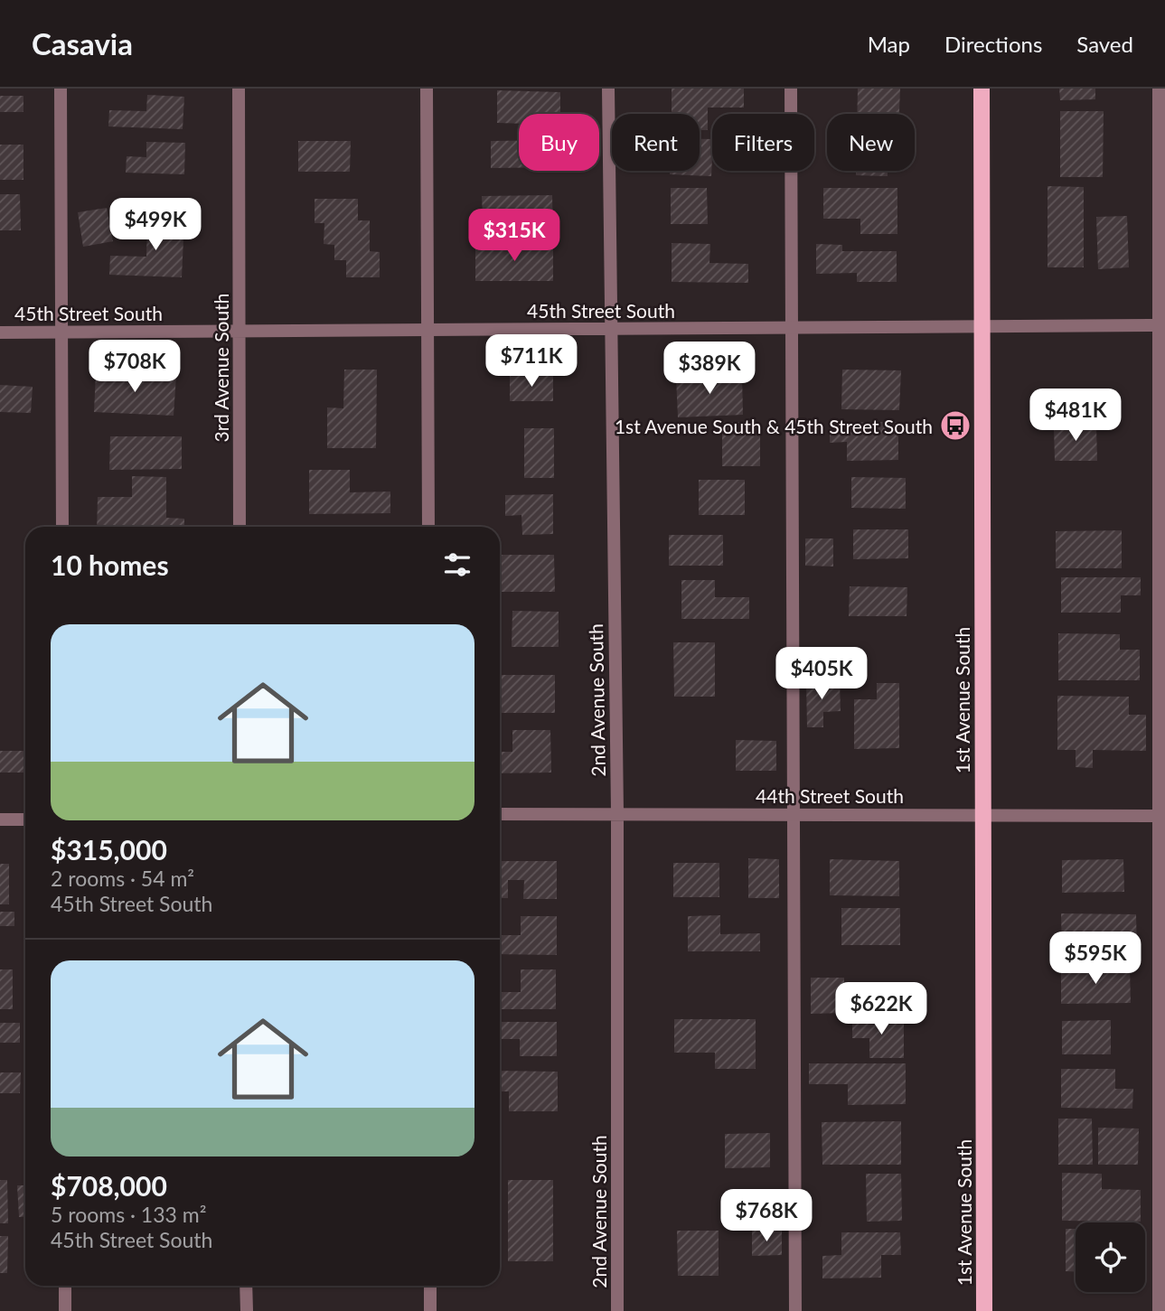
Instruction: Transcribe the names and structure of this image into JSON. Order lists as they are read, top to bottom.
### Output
{
  "streets": {
    "main road": ["1st Avenue South"],
    "street": [
      "45th Street South",
      "3rd Avenue South",
      "2nd Avenue South",
      "44th Street South"
    ]
  },
  "crossings": [
    ["45th Street South", "3rd Avenue South"],
    ["45th Street South", "2nd Avenue South"],
    ["45th Street South", "1st Avenue South"],
    ["2nd Avenue South", "44th Street South"],
    ["1st Avenue South", "44th Street South"]
  ],
  "places": {
    "bus stop": ["1st Avenue South & 45th Street South"]
  },
  "page": {
    "header": "Casavia",
    "nav": ["Map", "Directions", "Saved"],
    "chip": [
      "Buy",
      "Rent",
      "Filters",
      "New"
    ],
    "price": [
      "$499K",
      "$315K",
      "$711K",
      "$708K",
      "$389K",
      "$481K",
      "$405K",
      "$595K",
      "$622K",
      "$768K"
    ],
    "heading": "10 homes",
    "list": [
      {
        "name": "$315,000",
        "note": "2 rooms · 54 m² · 45th Street South"
      },
      {
        "name": "$708,000",
        "note": "5 rooms · 133 m² · 45th Street South"
      }
    ]
  }
}
